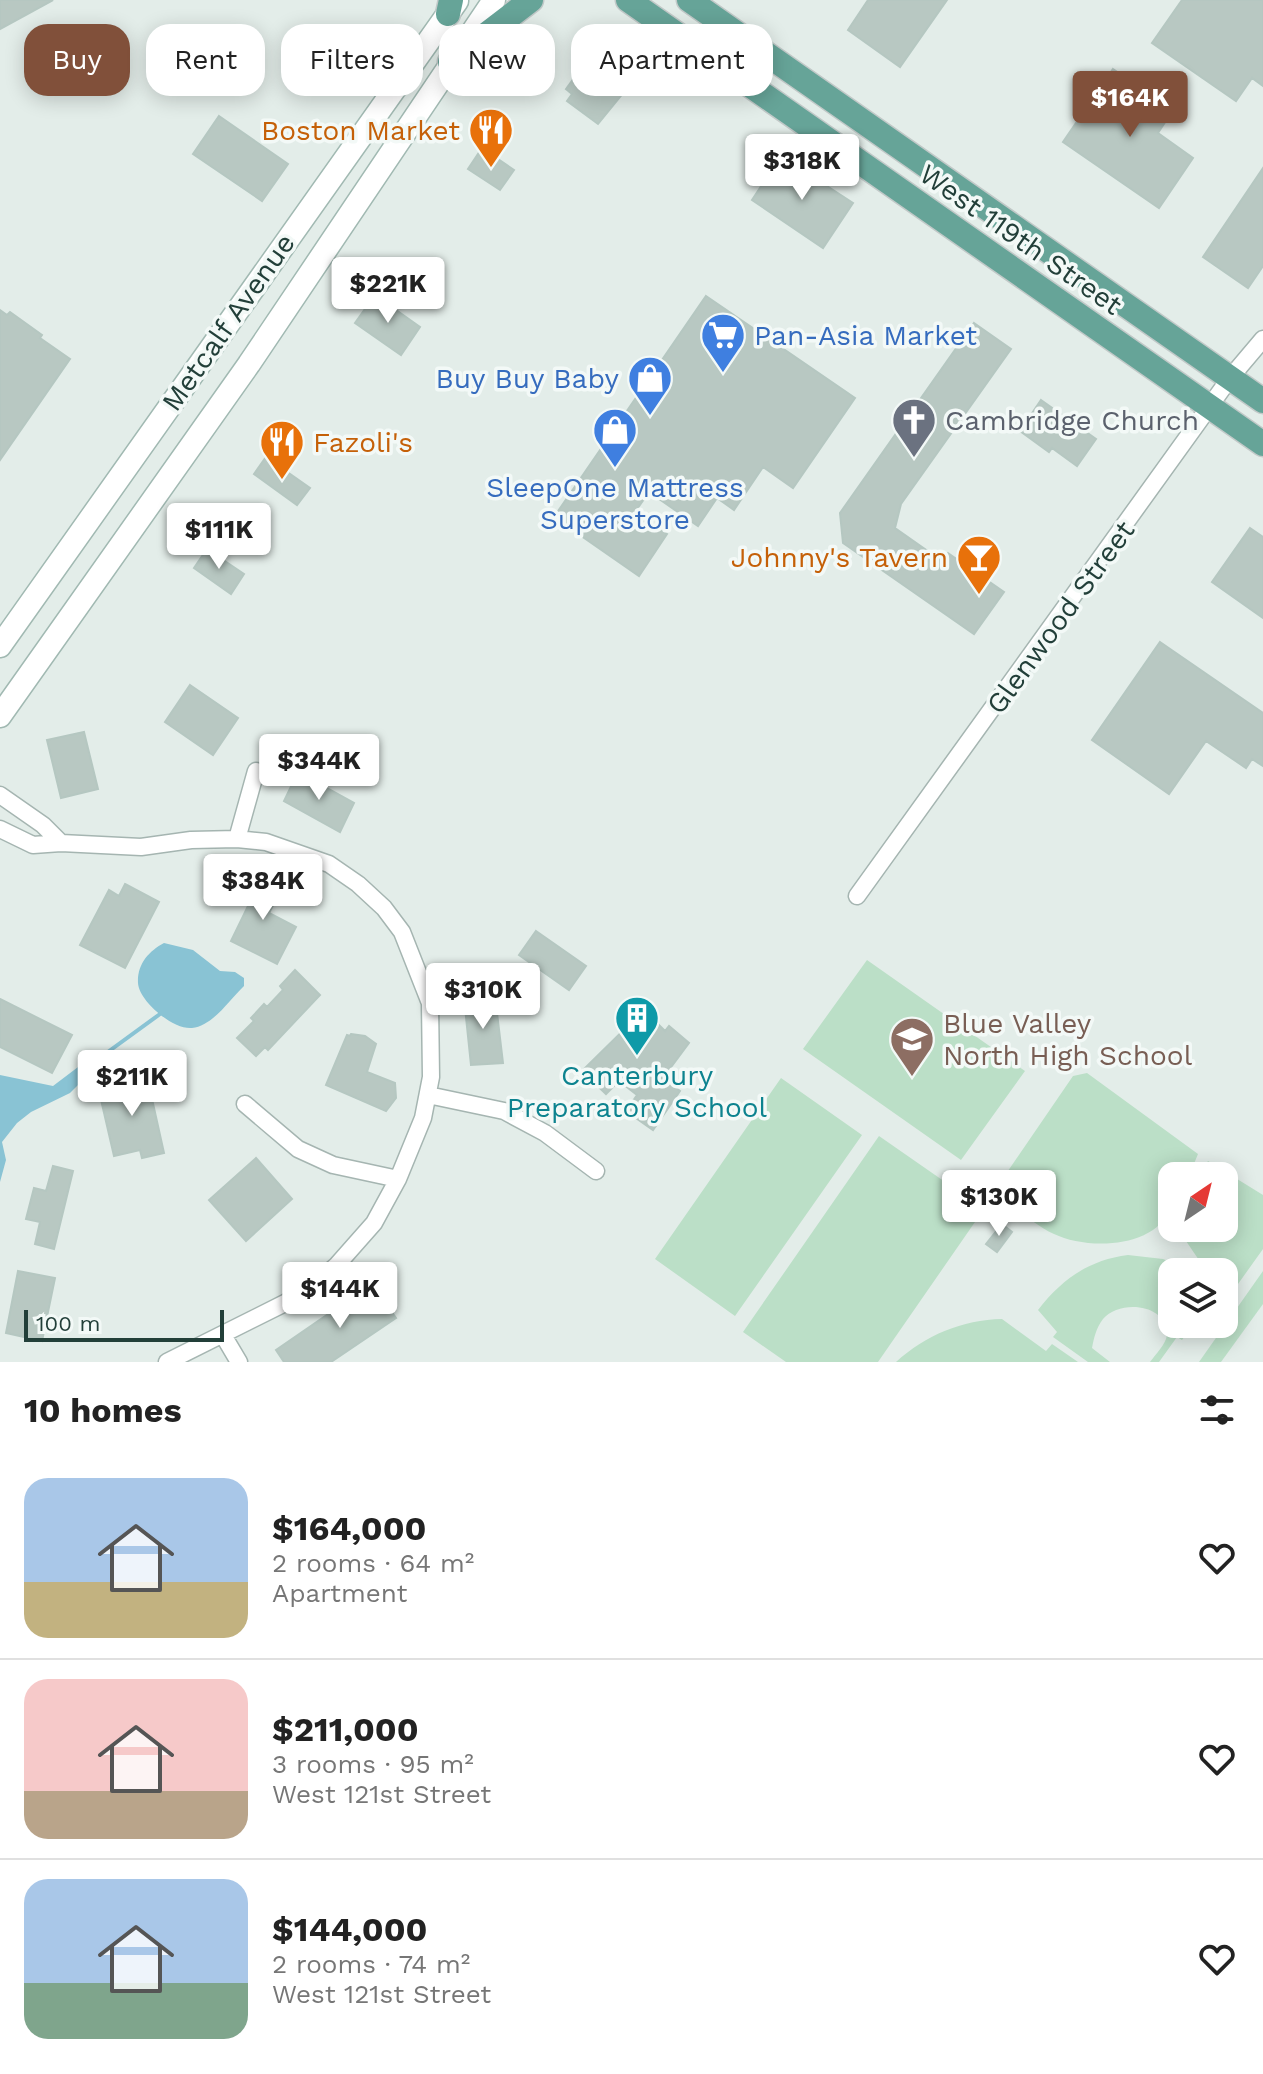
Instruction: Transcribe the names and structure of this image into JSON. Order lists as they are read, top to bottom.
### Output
{
  "streets": {
    "main road": ["West 119th Street", "Metcalf Avenue"],
    "street": ["Glenwood Street"]
  },
  "crossings": [
    ["West 119th Street", "Glenwood Street"]
  ],
  "places": {
    "restaurant": ["Boston Market", "Fazoli's"],
    "supermarket": ["Pan-Asia Market"],
    "shop": ["Buy Buy Baby", "SleepOne Mattress Superstore"],
    "church": ["Cambridge Church"],
    "bar": ["Johnny's Tavern"],
    "building": ["Canterbury Preparatory School"],
    "school or university": ["Blue Valley North High School"]
  },
  "scale_bar": "100 m",
  "north": "top right",
  "page": {
    "chip": [
      "Buy",
      "Rent",
      "Filters",
      "New",
      "Apartment"
    ],
    "price": [
      "$164K",
      "$318K",
      "$221K",
      "$111K",
      "$344K",
      "$384K",
      "$310K",
      "$211K",
      "$130K",
      "$144K"
    ],
    "scale": "100 m",
    "heading": "10 homes",
    "list": [
      {
        "name": "$164,000",
        "note": "2 rooms · 64 m² · Apartment"
      },
      {
        "name": "$211,000",
        "note": "3 rooms · 95 m² · West 121st Street"
      },
      {
        "name": "$144,000",
        "note": "2 rooms · 74 m² · West 121st Street"
      }
    ]
  }
}
